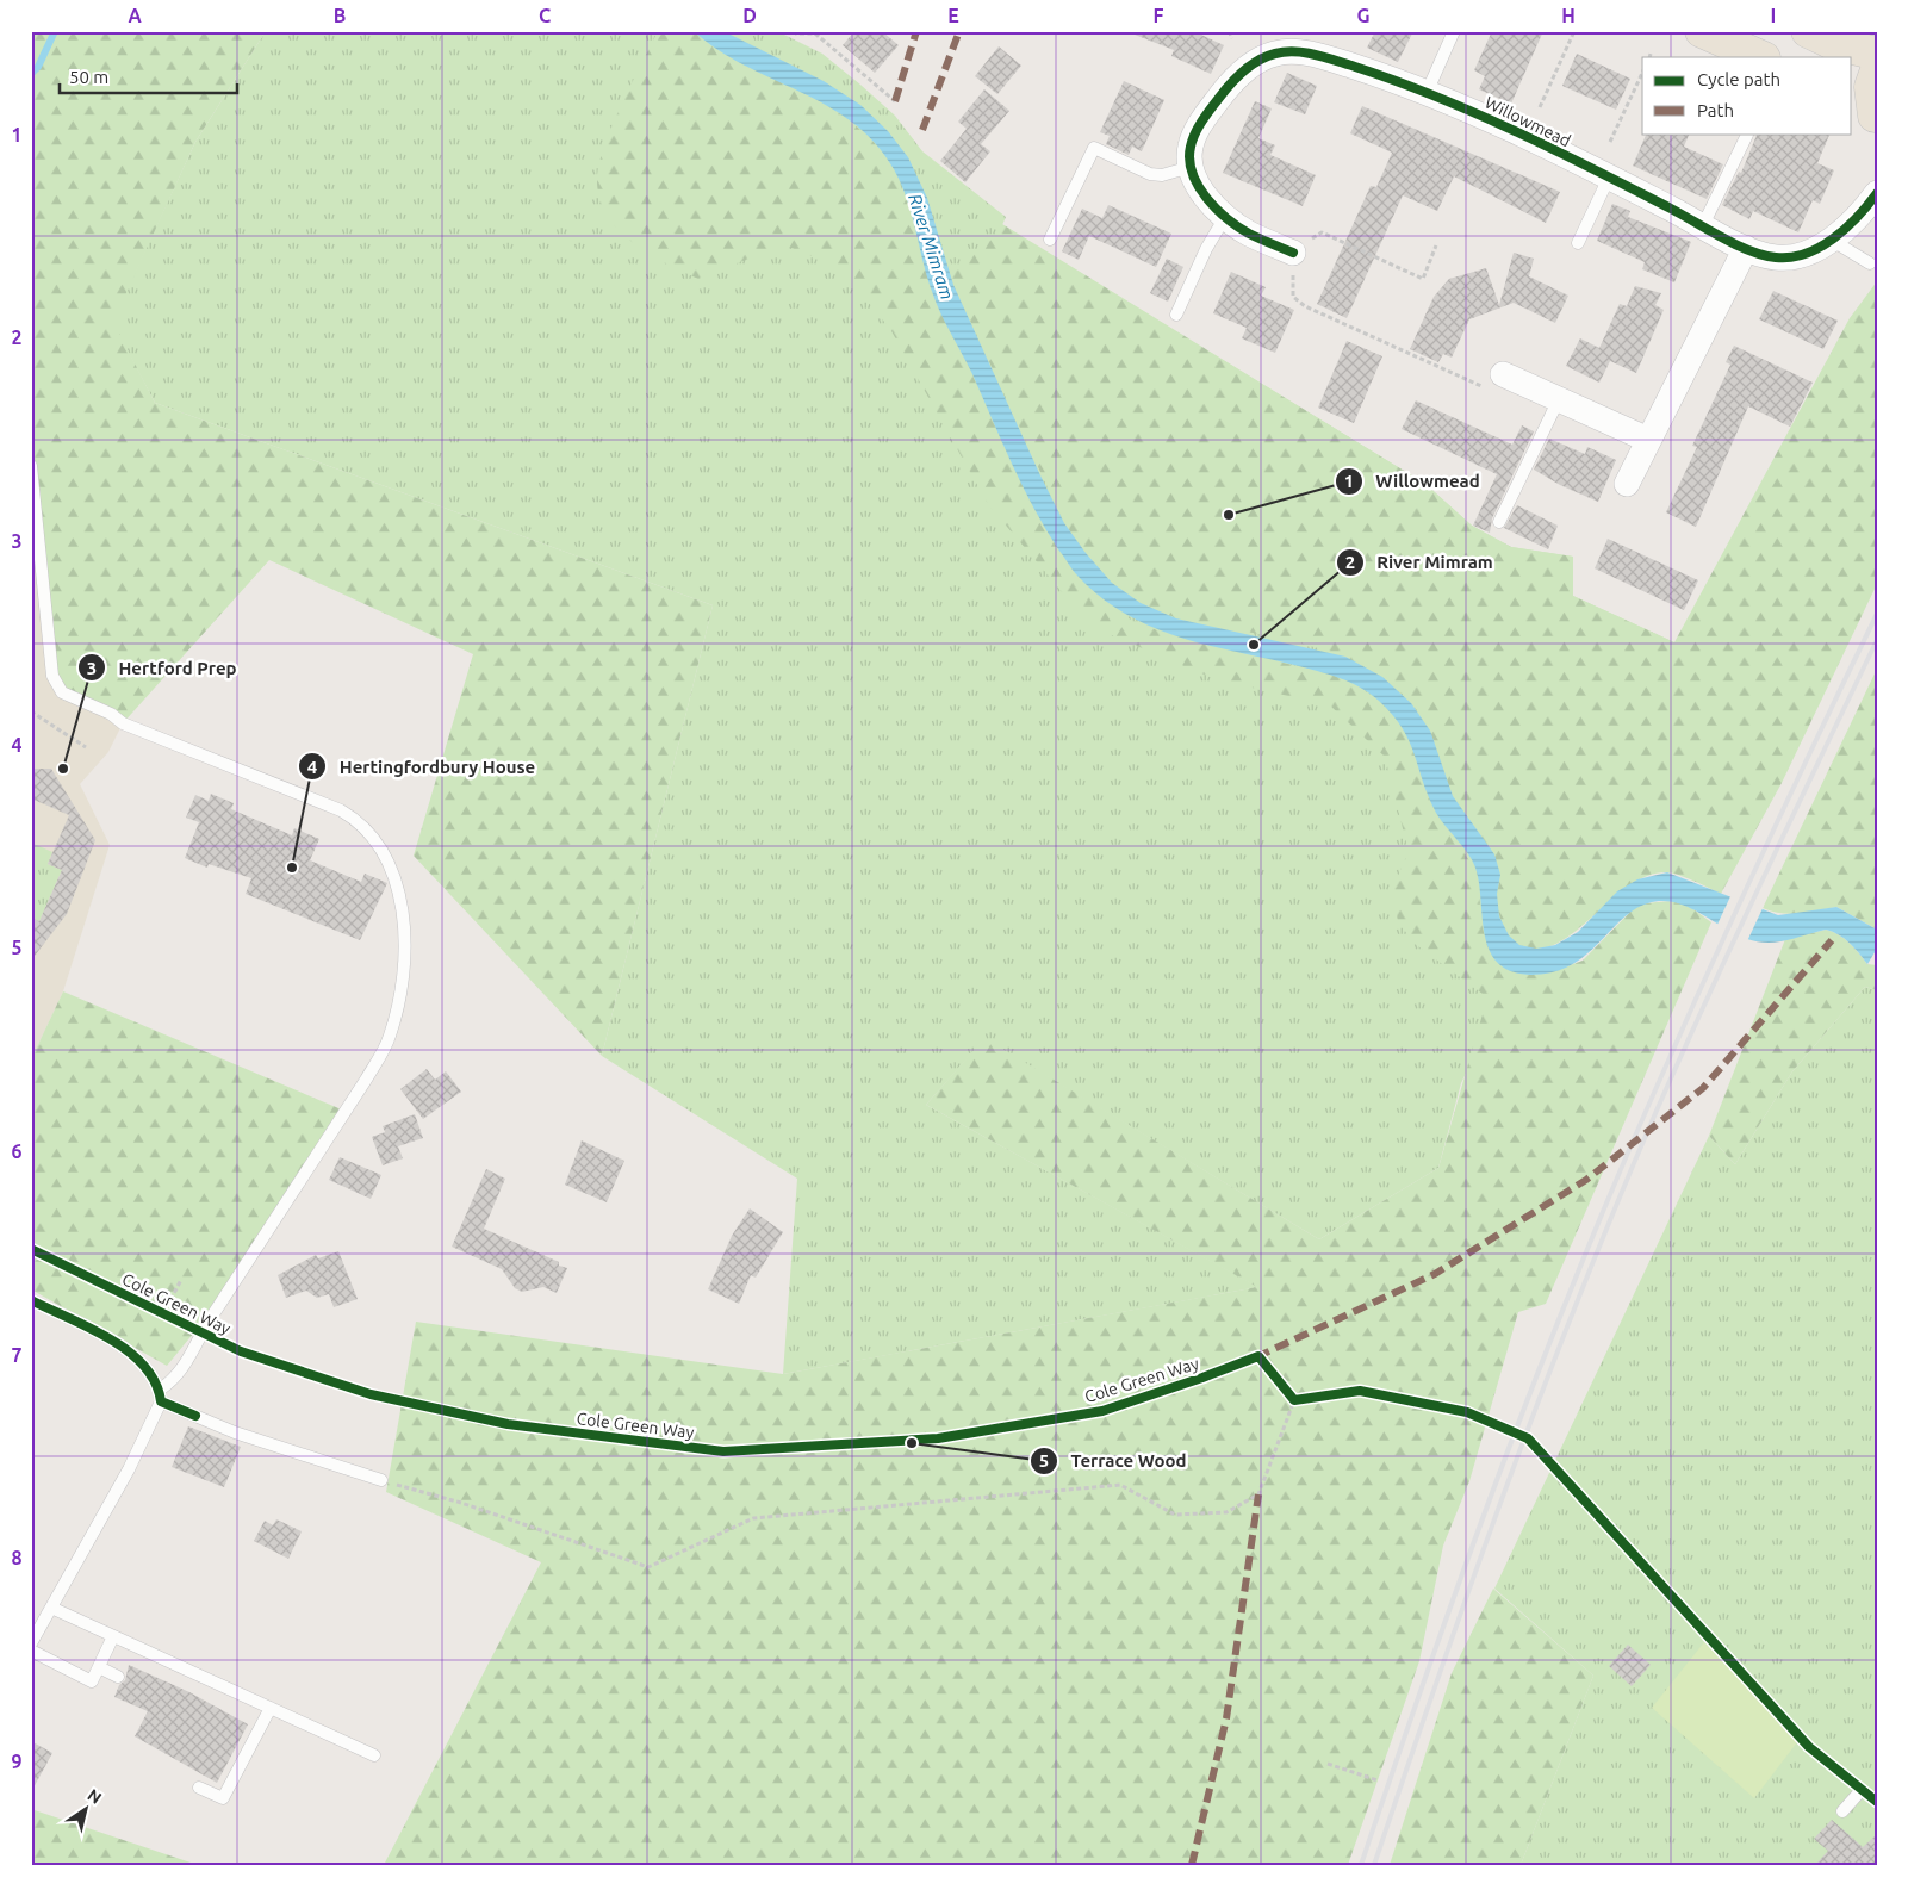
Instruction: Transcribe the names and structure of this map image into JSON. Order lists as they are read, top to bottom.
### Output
{
  "streets": {
    "street": ["Willowmead"],
    "cycle path": ["Cole Green Way"]
  },
  "water": ["River Mimram"],
  "places": [
    "Willowmead",
    "River Mimram",
    "Hertford Prep",
    "Hertingfordbury House",
    "Terrace Wood"
  ],
  "legend": ["Cycle path", "Path"],
  "scale_bar": "50 m",
  "north": "top right",
  "grid": {
    "columns": [
      "A",
      "B",
      "C",
      "D",
      "E",
      "F",
      "G",
      "H",
      "I"
    ],
    "rows": [
      "1",
      "2",
      "3",
      "4",
      "5",
      "6",
      "7",
      "8",
      "9"
    ]
  }
}
